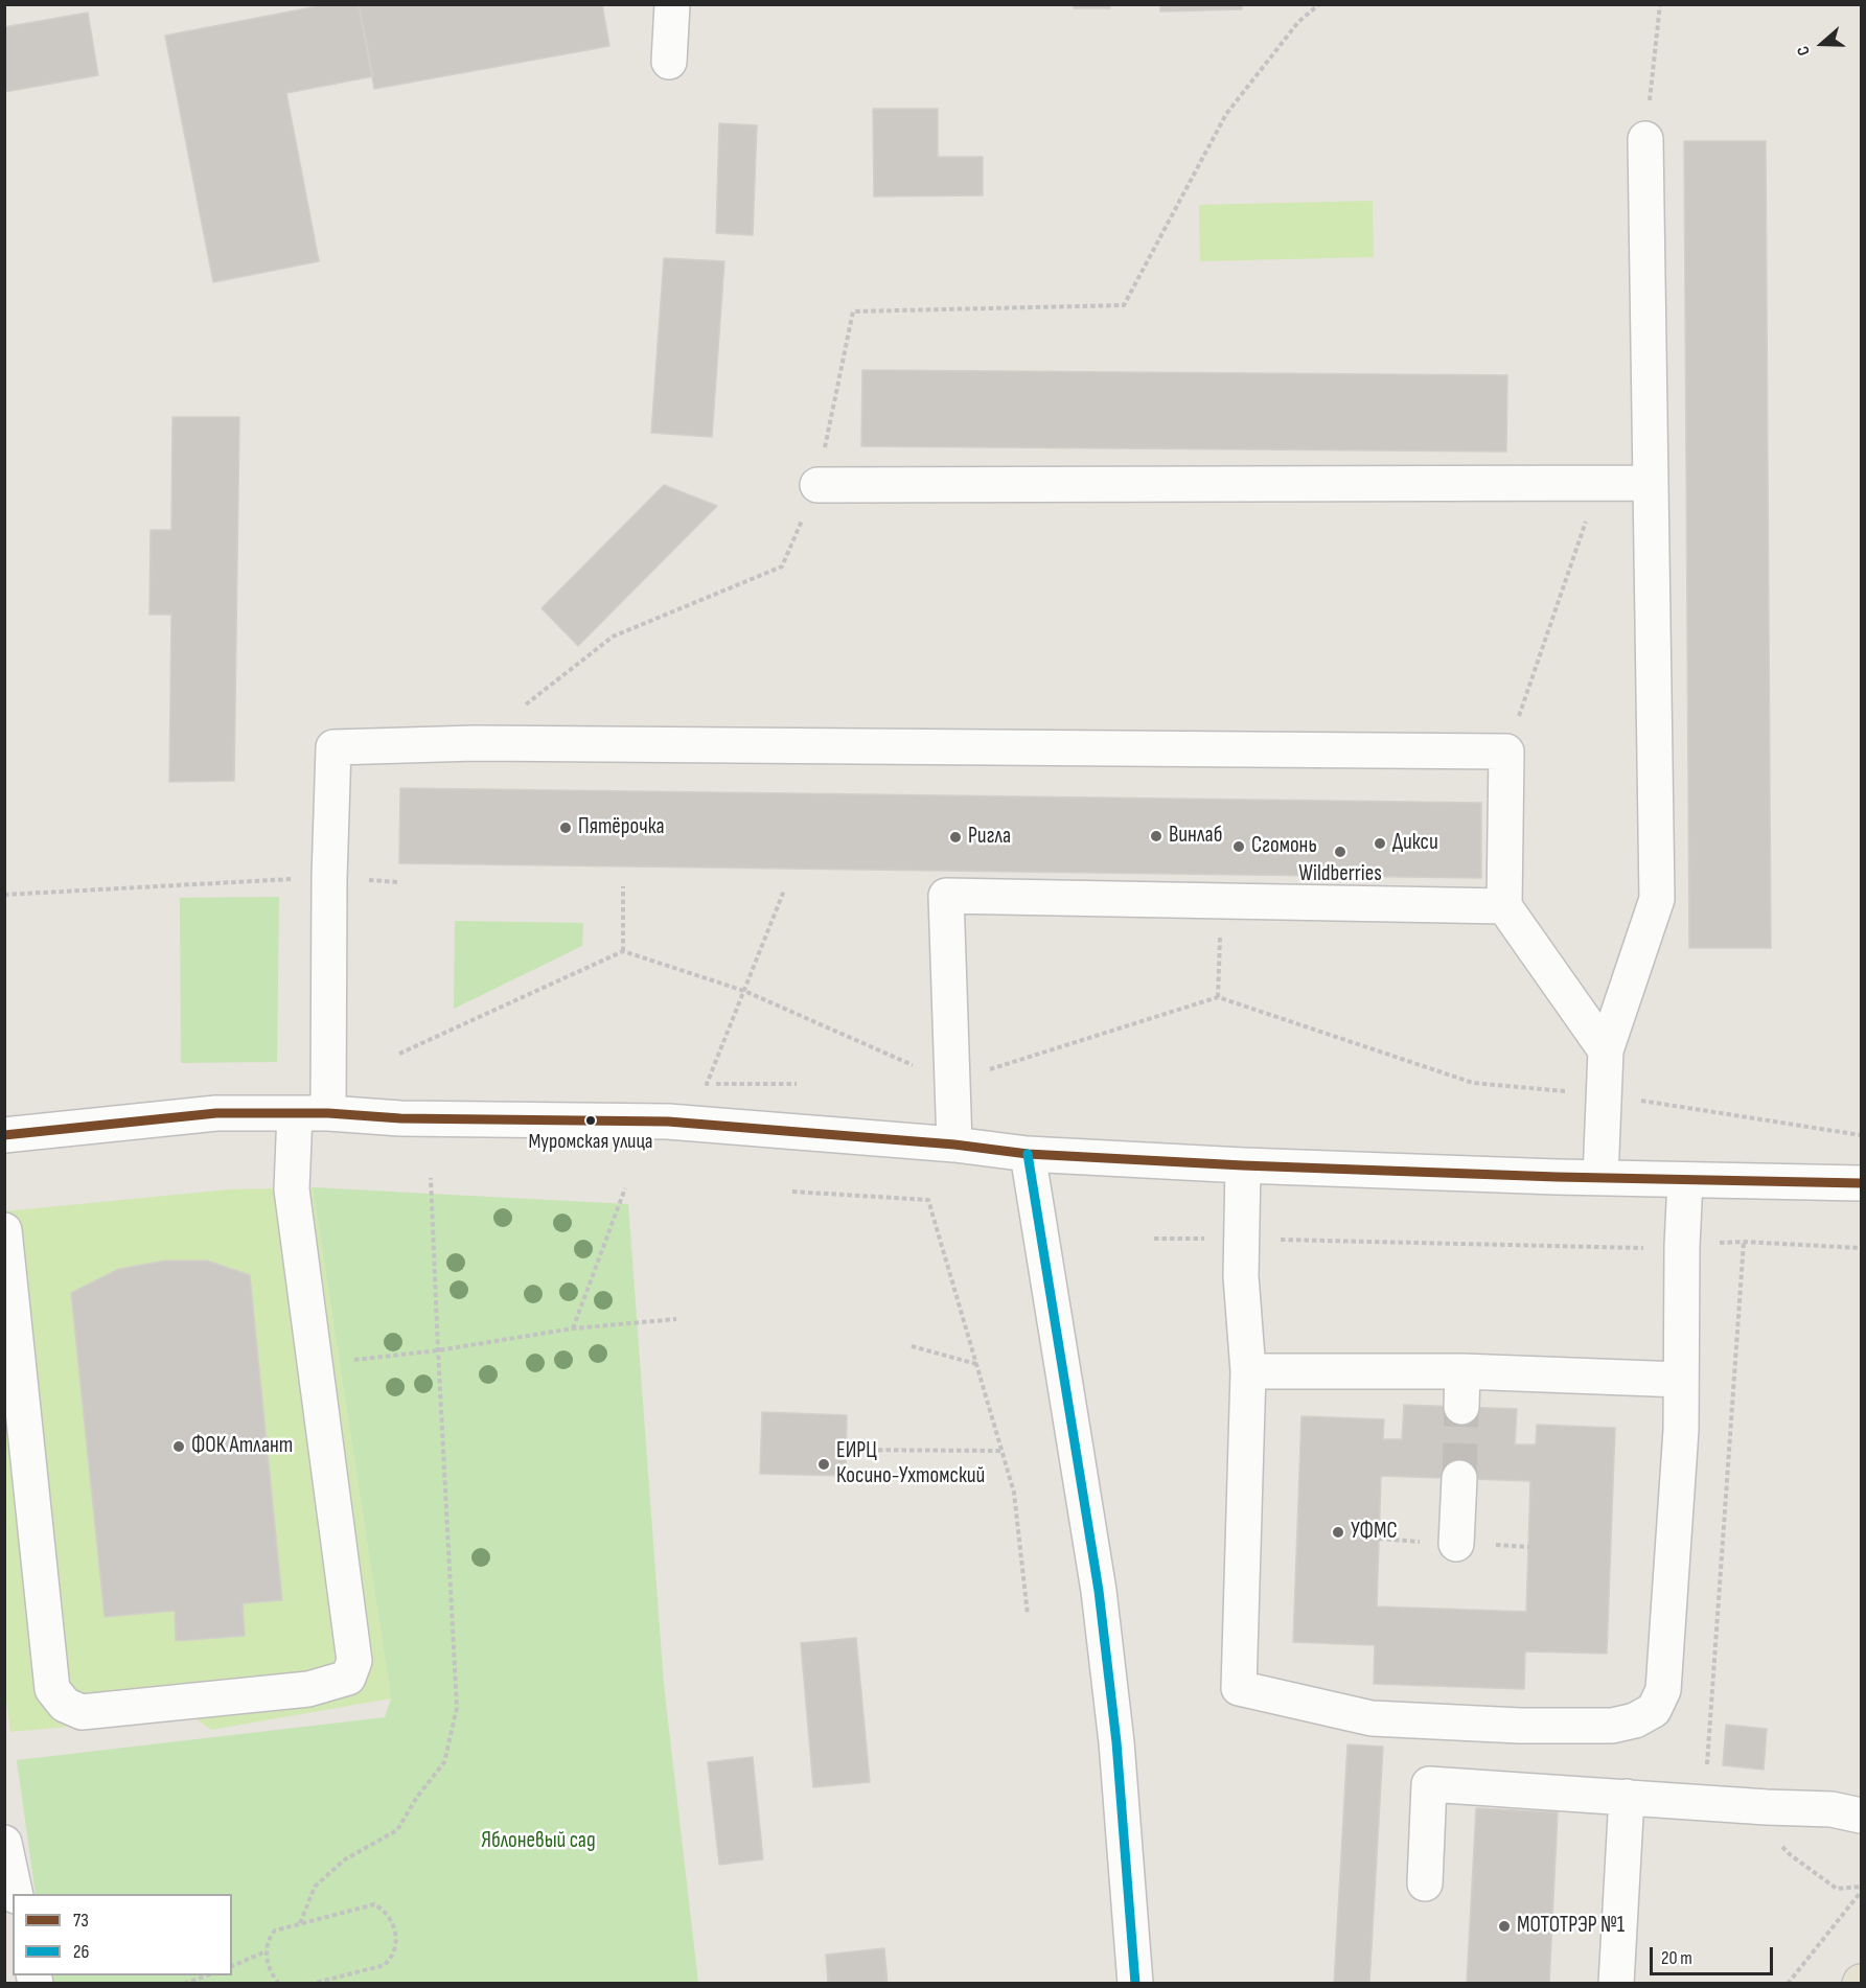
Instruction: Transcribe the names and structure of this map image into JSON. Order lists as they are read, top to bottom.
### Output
{
  "parks": ["Яблоневый сад"],
  "places": [
    "Пятёрочка",
    "Винлаб",
    "Ригла",
    "Дикси",
    "Сгомонь",
    "Wildberries",
    "Муромская улица",
    "ФОК Атлант",
    "ЕИРЦ Косино-Ухтомский",
    "УФМС",
    "МОТОТРЭР №1"
  ],
  "lines": ["transit line 73", "transit line 26"],
  "legend": ["73", "26"],
  "scale_bar": "20 m",
  "north": "left"
}
